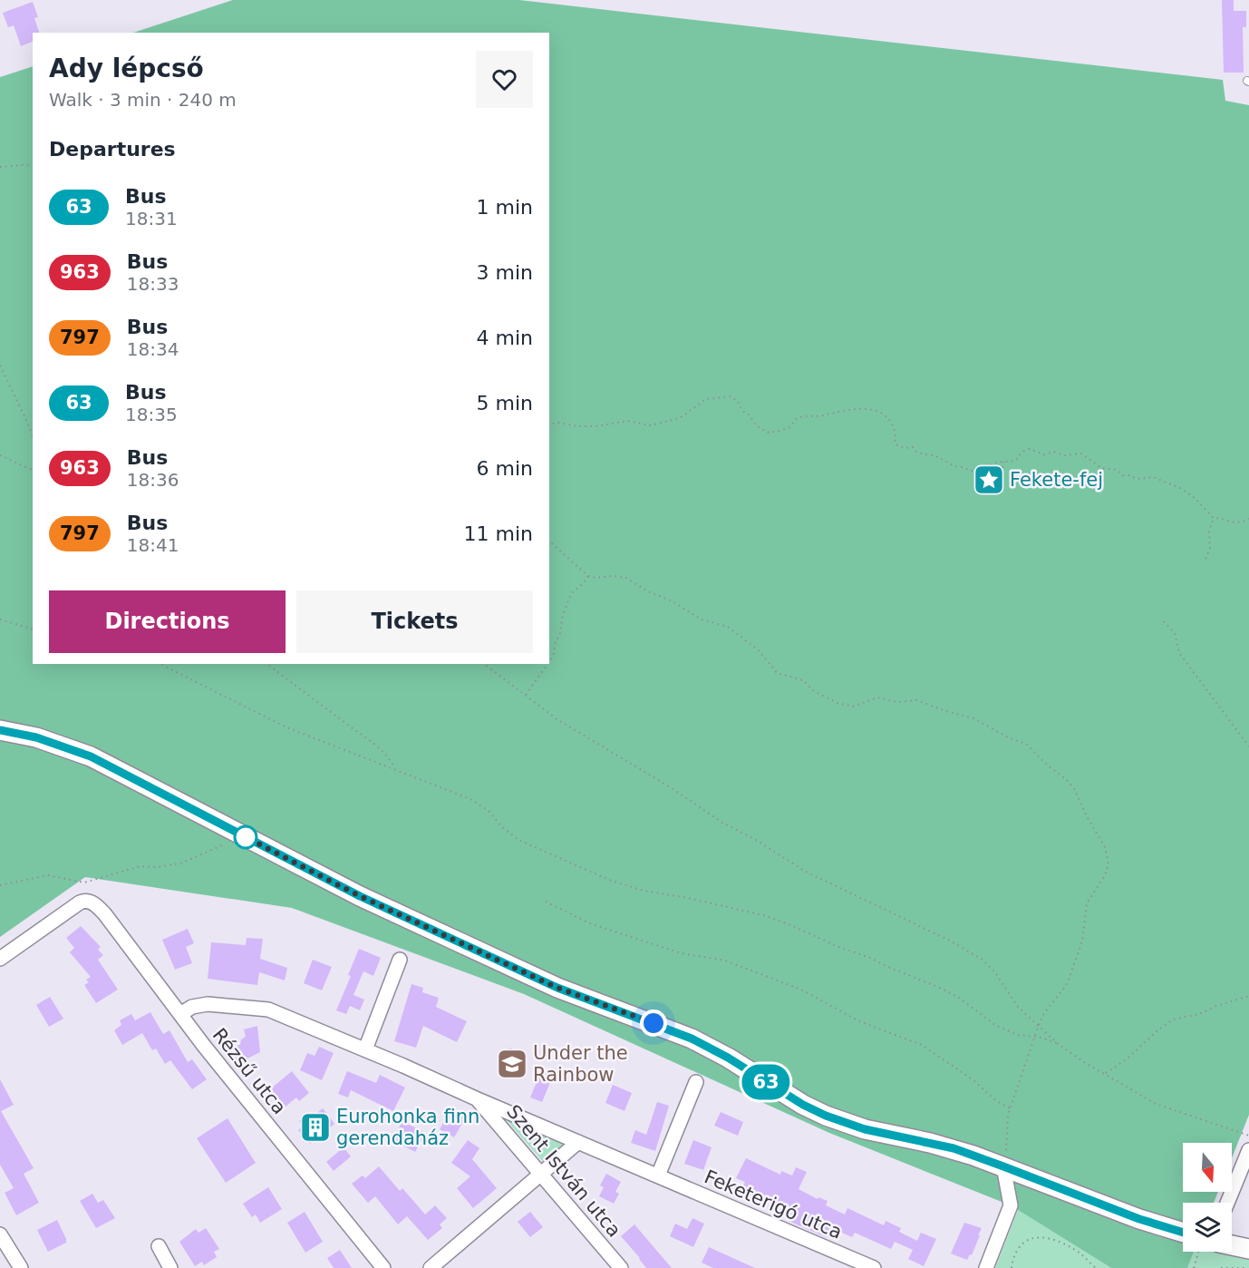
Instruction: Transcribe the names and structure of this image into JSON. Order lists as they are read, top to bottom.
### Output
{
  "streets": {
    "street": ["Rézsű utca", "Szent István utca", "Feketerigó utca"]
  },
  "crossings": [
    ["Rézsű utca", "Feketerigó utca"],
    ["Szent István utca", "Feketerigó utca"]
  ],
  "places": {
    "place": ["Fekete-fej"],
    "school or university": ["Under the Rainbow"],
    "building": ["Eurohonka finn gerendaház"]
  },
  "lines": ["bus line 63"],
  "north": "bottom",
  "page": {
    "on_map": "63",
    "heading": [
      ["Ady lépcső", "Walk · 3 min · 240 m"],
      "Departures"
    ],
    "list": [
      {
        "mark": "63",
        "name": "Bus",
        "note": "18:31",
        "value": "1 min"
      },
      {
        "mark": "963",
        "name": "Bus",
        "note": "18:33",
        "value": "3 min"
      },
      {
        "mark": "797",
        "name": "Bus",
        "note": "18:34",
        "value": "4 min"
      },
      {
        "mark": "63",
        "name": "Bus",
        "note": "18:35",
        "value": "5 min"
      },
      {
        "mark": "963",
        "name": "Bus",
        "note": "18:36",
        "value": "6 min"
      },
      {
        "mark": "797",
        "name": "Bus",
        "note": "18:41",
        "value": "11 min"
      }
    ],
    "buttons": ["Directions", "Tickets"]
  }
}
